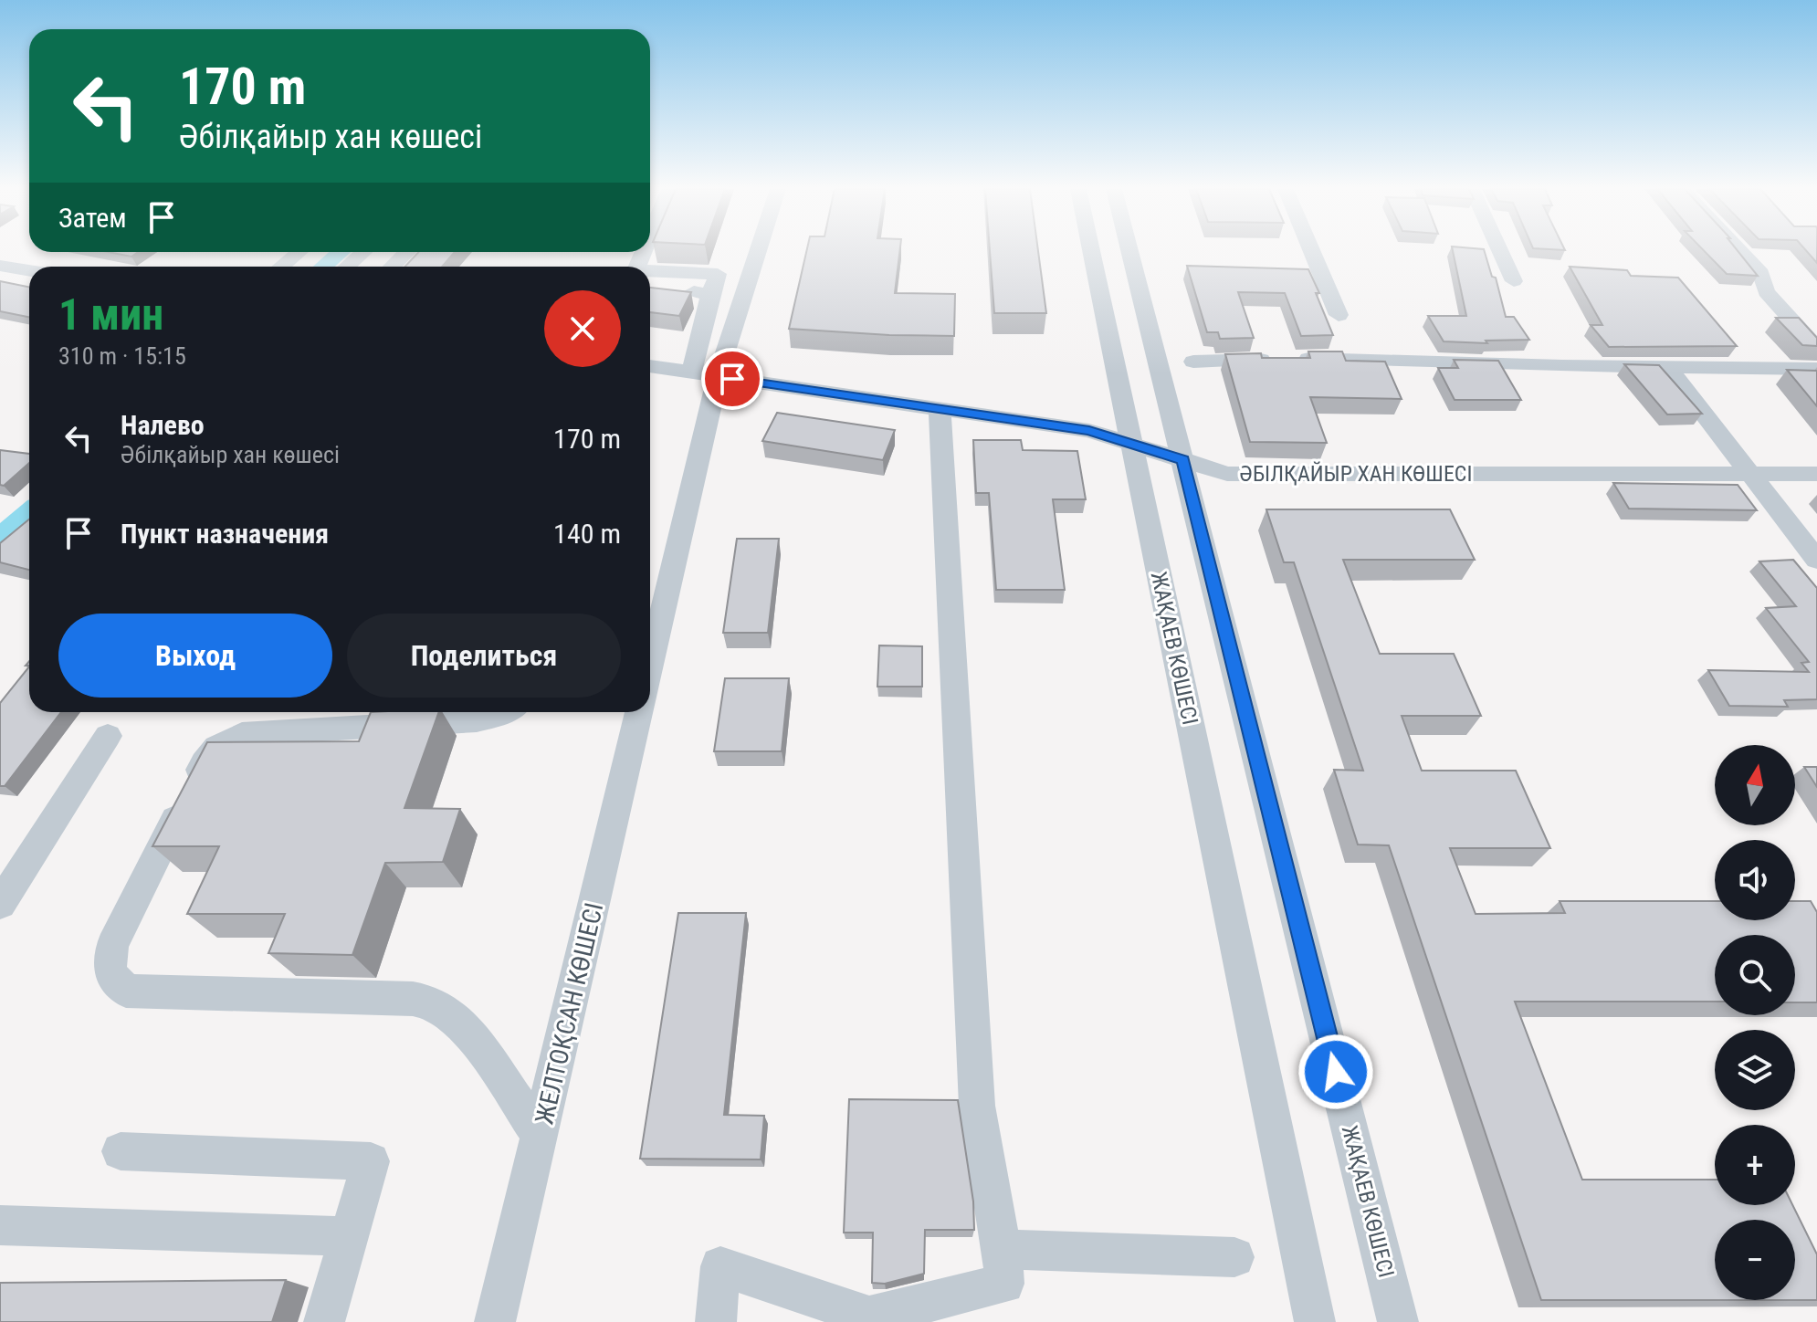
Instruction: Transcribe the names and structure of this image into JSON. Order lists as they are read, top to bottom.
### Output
{
  "streets": {
    "street": ["ӘБІЛҚАЙЫР ХАН КӨШЕСІ", "ЖАҚАЕВ КӨШЕСІ", "ЖЕЛТОҚСАН КӨШЕСІ"]
  },
  "crossings": [
    ["ӘБІЛҚАЙЫР ХАН КӨШЕСІ", "ЖАҚАЕВ КӨШЕСІ"]
  ],
  "north": "top",
  "page": {
    "turn": ["170 m", "Әбілқайыр хан көшесі"],
    "then": "Затем",
    "heading": ["1 мин", "310 m · 15:15"],
    "list": [
      {
        "name": "Налево",
        "note": "Әбілқайыр хан көшесі",
        "value": "170 m"
      },
      {
        "name": "Пункт назначения",
        "value": "140 m"
      }
    ],
    "buttons": ["Выход", "Поделиться"],
    "map_buttons": ["+", "−"]
  }
}
